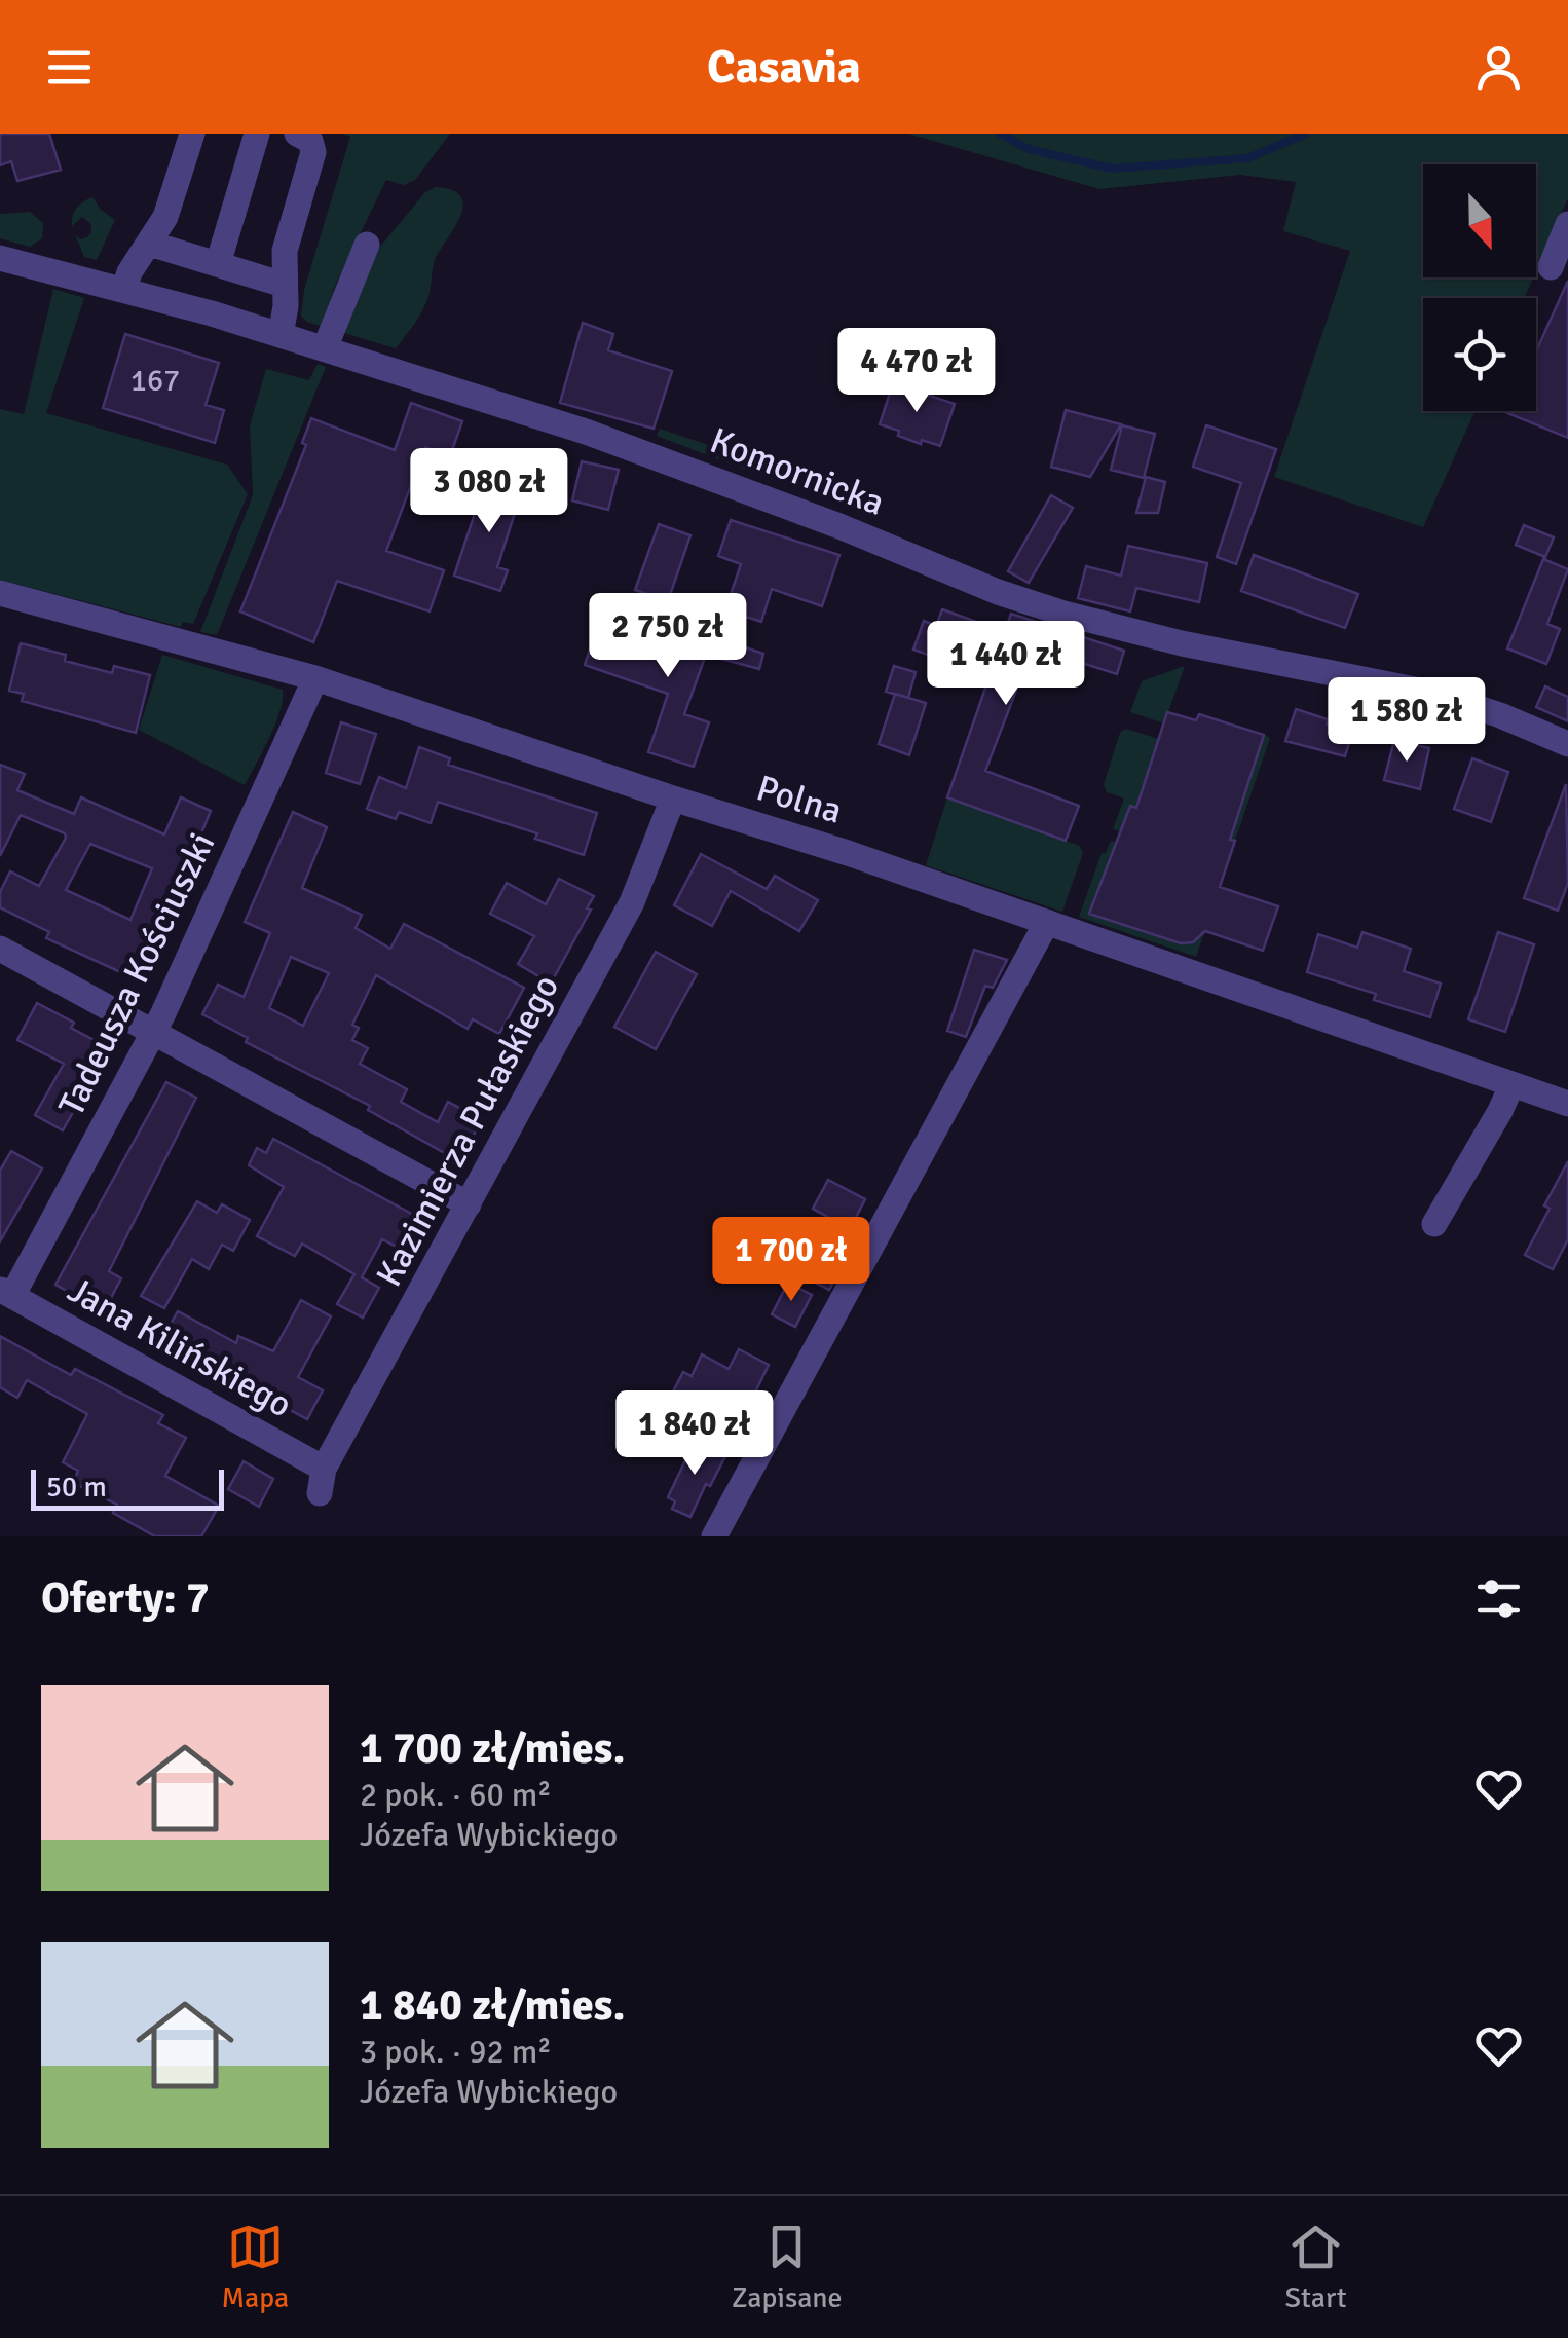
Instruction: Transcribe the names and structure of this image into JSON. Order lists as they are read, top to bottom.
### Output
{
  "streets": {
    "street": [
      "Komornicka",
      "Polna",
      "Tadeusza Kościuszki",
      "Kazimierza Pułaskiego",
      "Jana Kilińskiego"
    ]
  },
  "crossings": [
    ["Polna", "Tadeusza Kościuszki"],
    ["Polna", "Kazimierza Pułaskiego"],
    ["Tadeusza Kościuszki", "Jana Kilińskiego"],
    ["Kazimierza Pułaskiego", "Jana Kilińskiego"]
  ],
  "house_numbers": ["167"],
  "scale_bar": "50 m",
  "north": "bottom",
  "page": {
    "header": "Casavia",
    "price": [
      "4 470 zł",
      "3 080 zł",
      "2 750 zł",
      "1 440 zł",
      "1 580 zł",
      "1 700 zł",
      "1 840 zł"
    ],
    "scale": "50 m",
    "heading": "Oferty: 7",
    "list": [
      {
        "name": "1 700 zł/mies.",
        "note": "2 pok. · 60 m² · Józefa Wybickiego"
      },
      {
        "name": "1 840 zł/mies.",
        "note": "3 pok. · 92 m² · Józefa Wybickiego"
      }
    ],
    "tabs": ["Mapa", "Zapisane", "Start"]
  }
}
